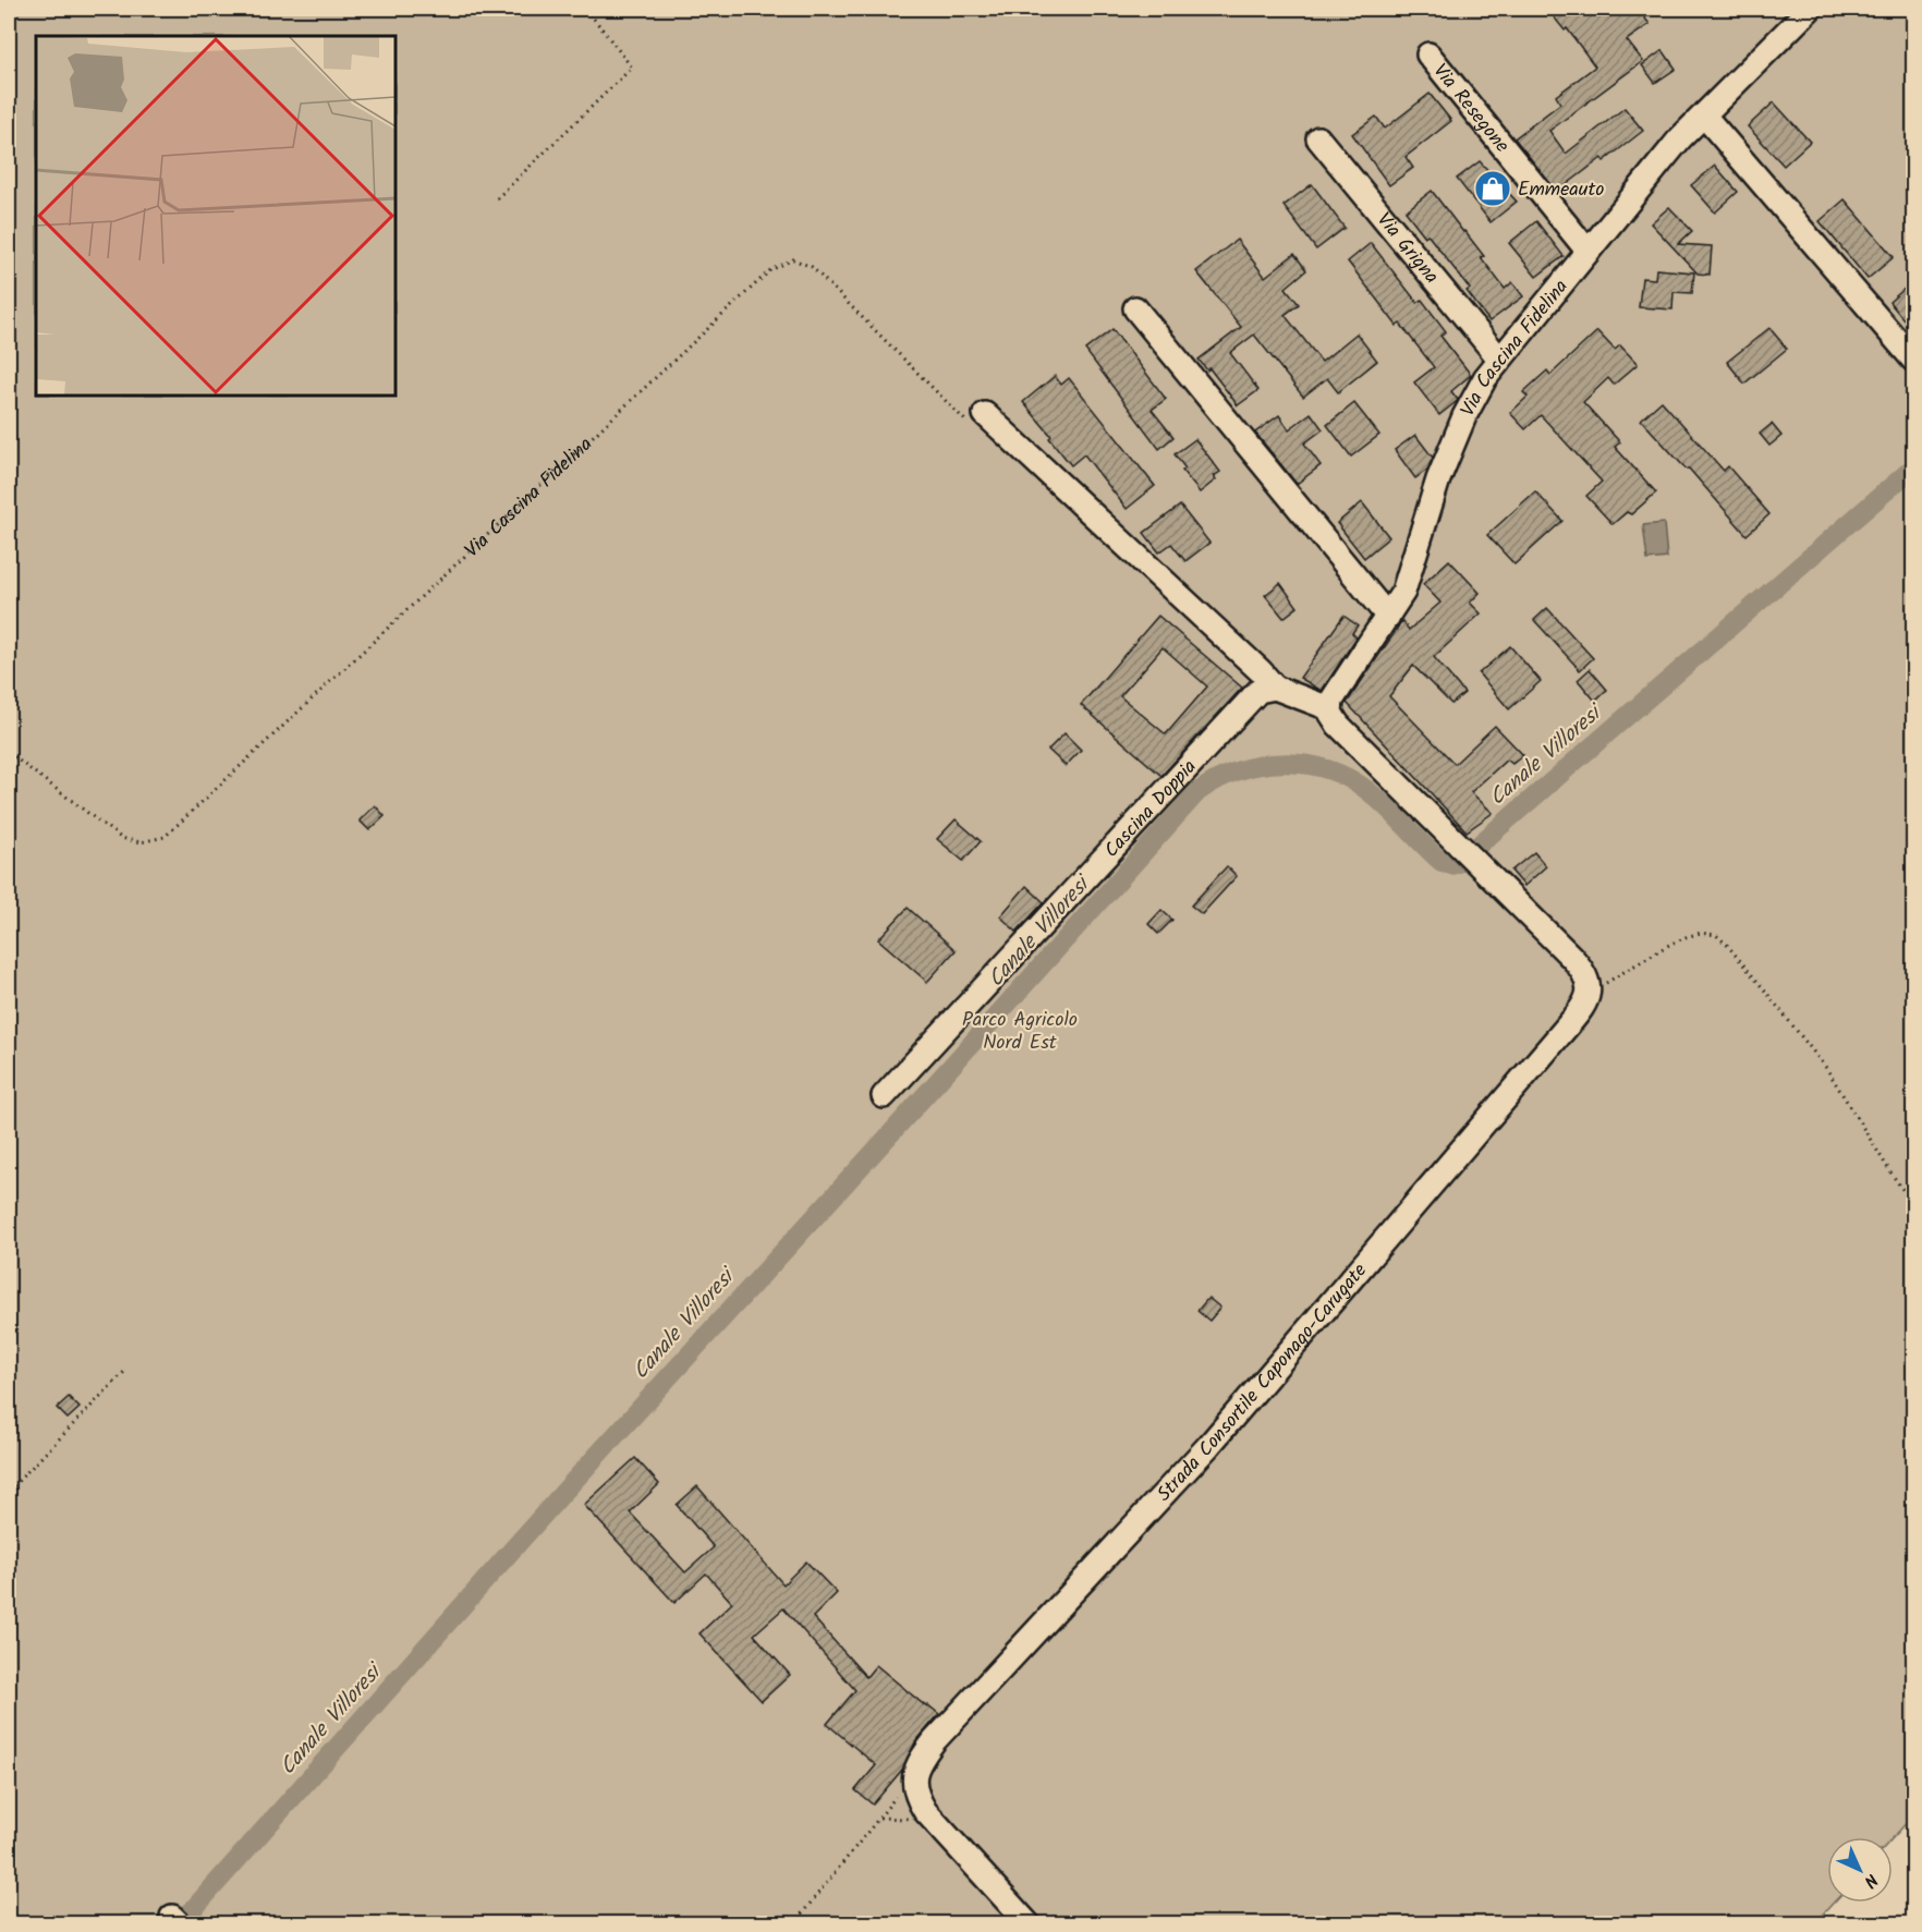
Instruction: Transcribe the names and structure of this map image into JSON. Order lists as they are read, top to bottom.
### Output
{
  "streets": {
    "street": [
      "Via Resegone",
      "Via Grigna",
      "Via Cascina Fidelina",
      "Cascina Doppia",
      "Strada Consortile Caponago-Carugate"
    ]
  },
  "crossings": [
    ["Via Resegone", "Via Cascina Fidelina"],
    ["Via Grigna", "Via Cascina Fidelina"]
  ],
  "water": ["Canale Villoresi"],
  "parks": ["Parco Agricolo Nord Est"],
  "places": {
    "shop": ["Emmeauto"]
  },
  "north": "bottom right"
}
